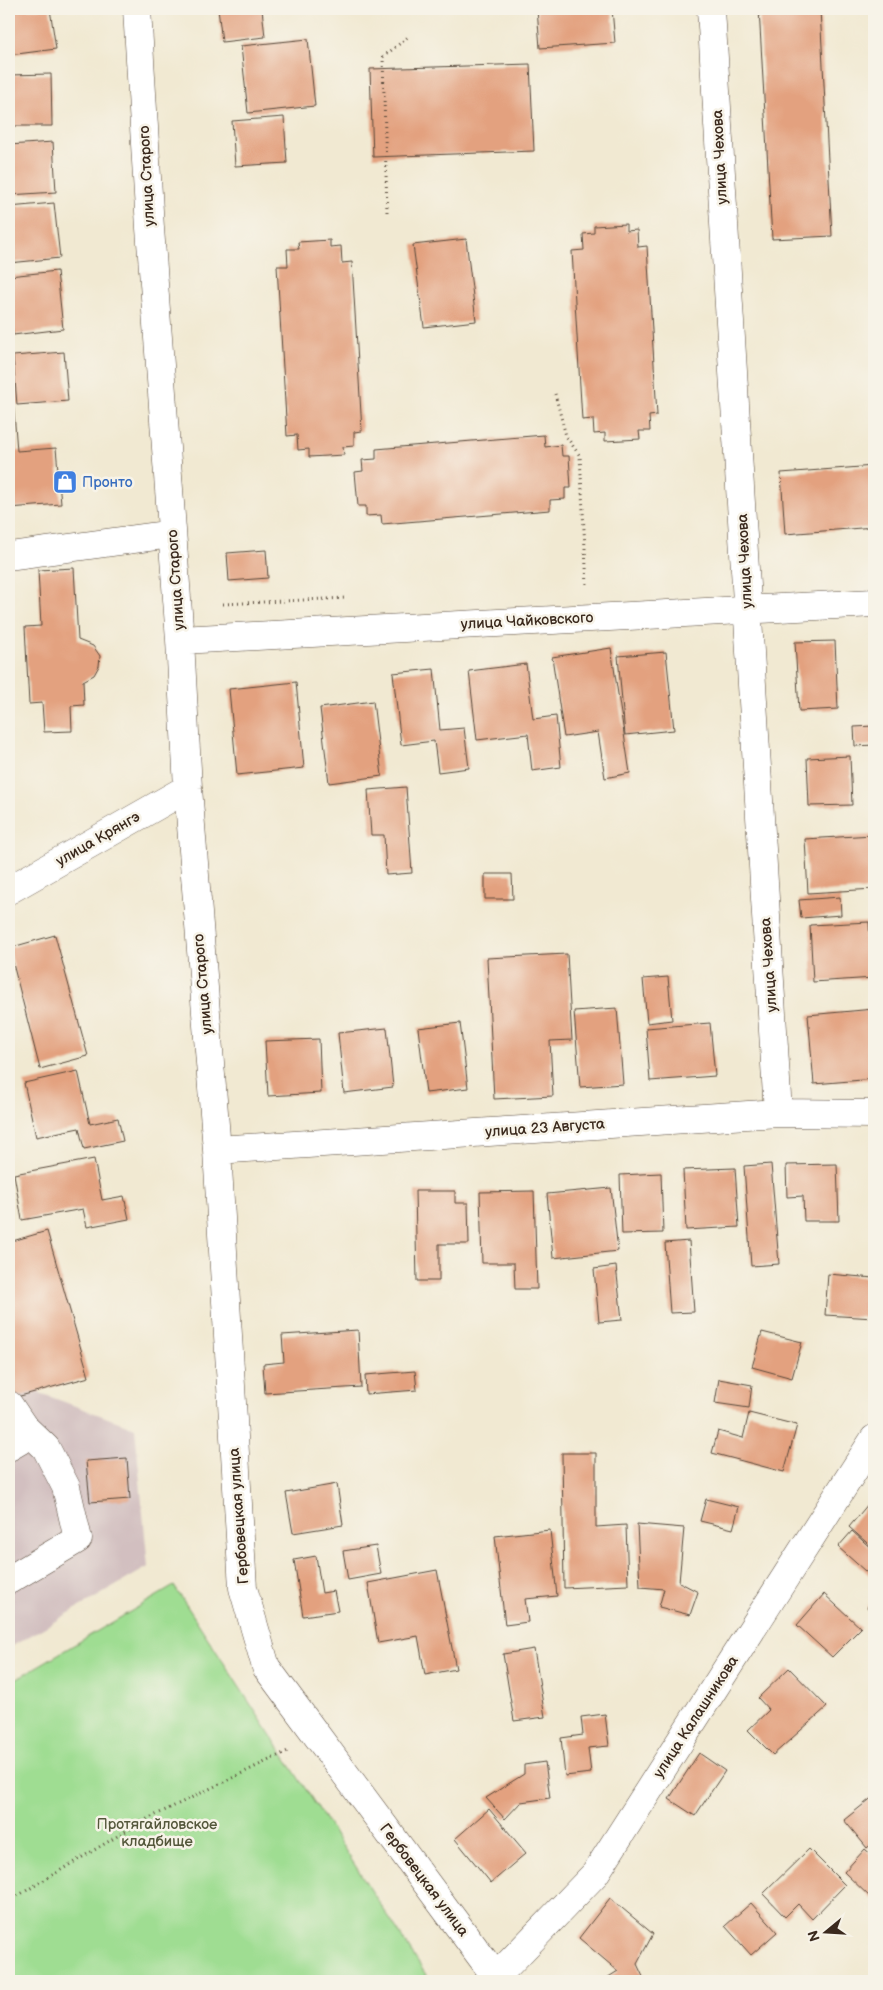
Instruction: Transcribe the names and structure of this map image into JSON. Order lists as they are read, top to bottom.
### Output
{
  "streets": {
    "street": [
      "улица Чехова",
      "улица Старого",
      "улица Чайковского",
      "улица Крянгэ",
      "улица 23 Августа",
      "Гербовецкая улица",
      "улица Калашникова"
    ]
  },
  "crossings": [
    ["улица Чехова", "улица Чайковского"],
    ["улица Чехова", "улица 23 Августа"],
    ["улица Старого", "улица Чайковского"],
    ["улица Старого", "улица Крянгэ"],
    ["улица Старого", "улица 23 Августа"],
    ["улица Старого", "Гербовецкая улица"],
    ["улица 23 Августа", "Гербовецкая улица"],
    ["Гербовецкая улица", "улица Калашникова"]
  ],
  "parks": ["Протягайловское кладбище"],
  "places": {
    "shop": ["Пронто"]
  },
  "north": "left"
}
